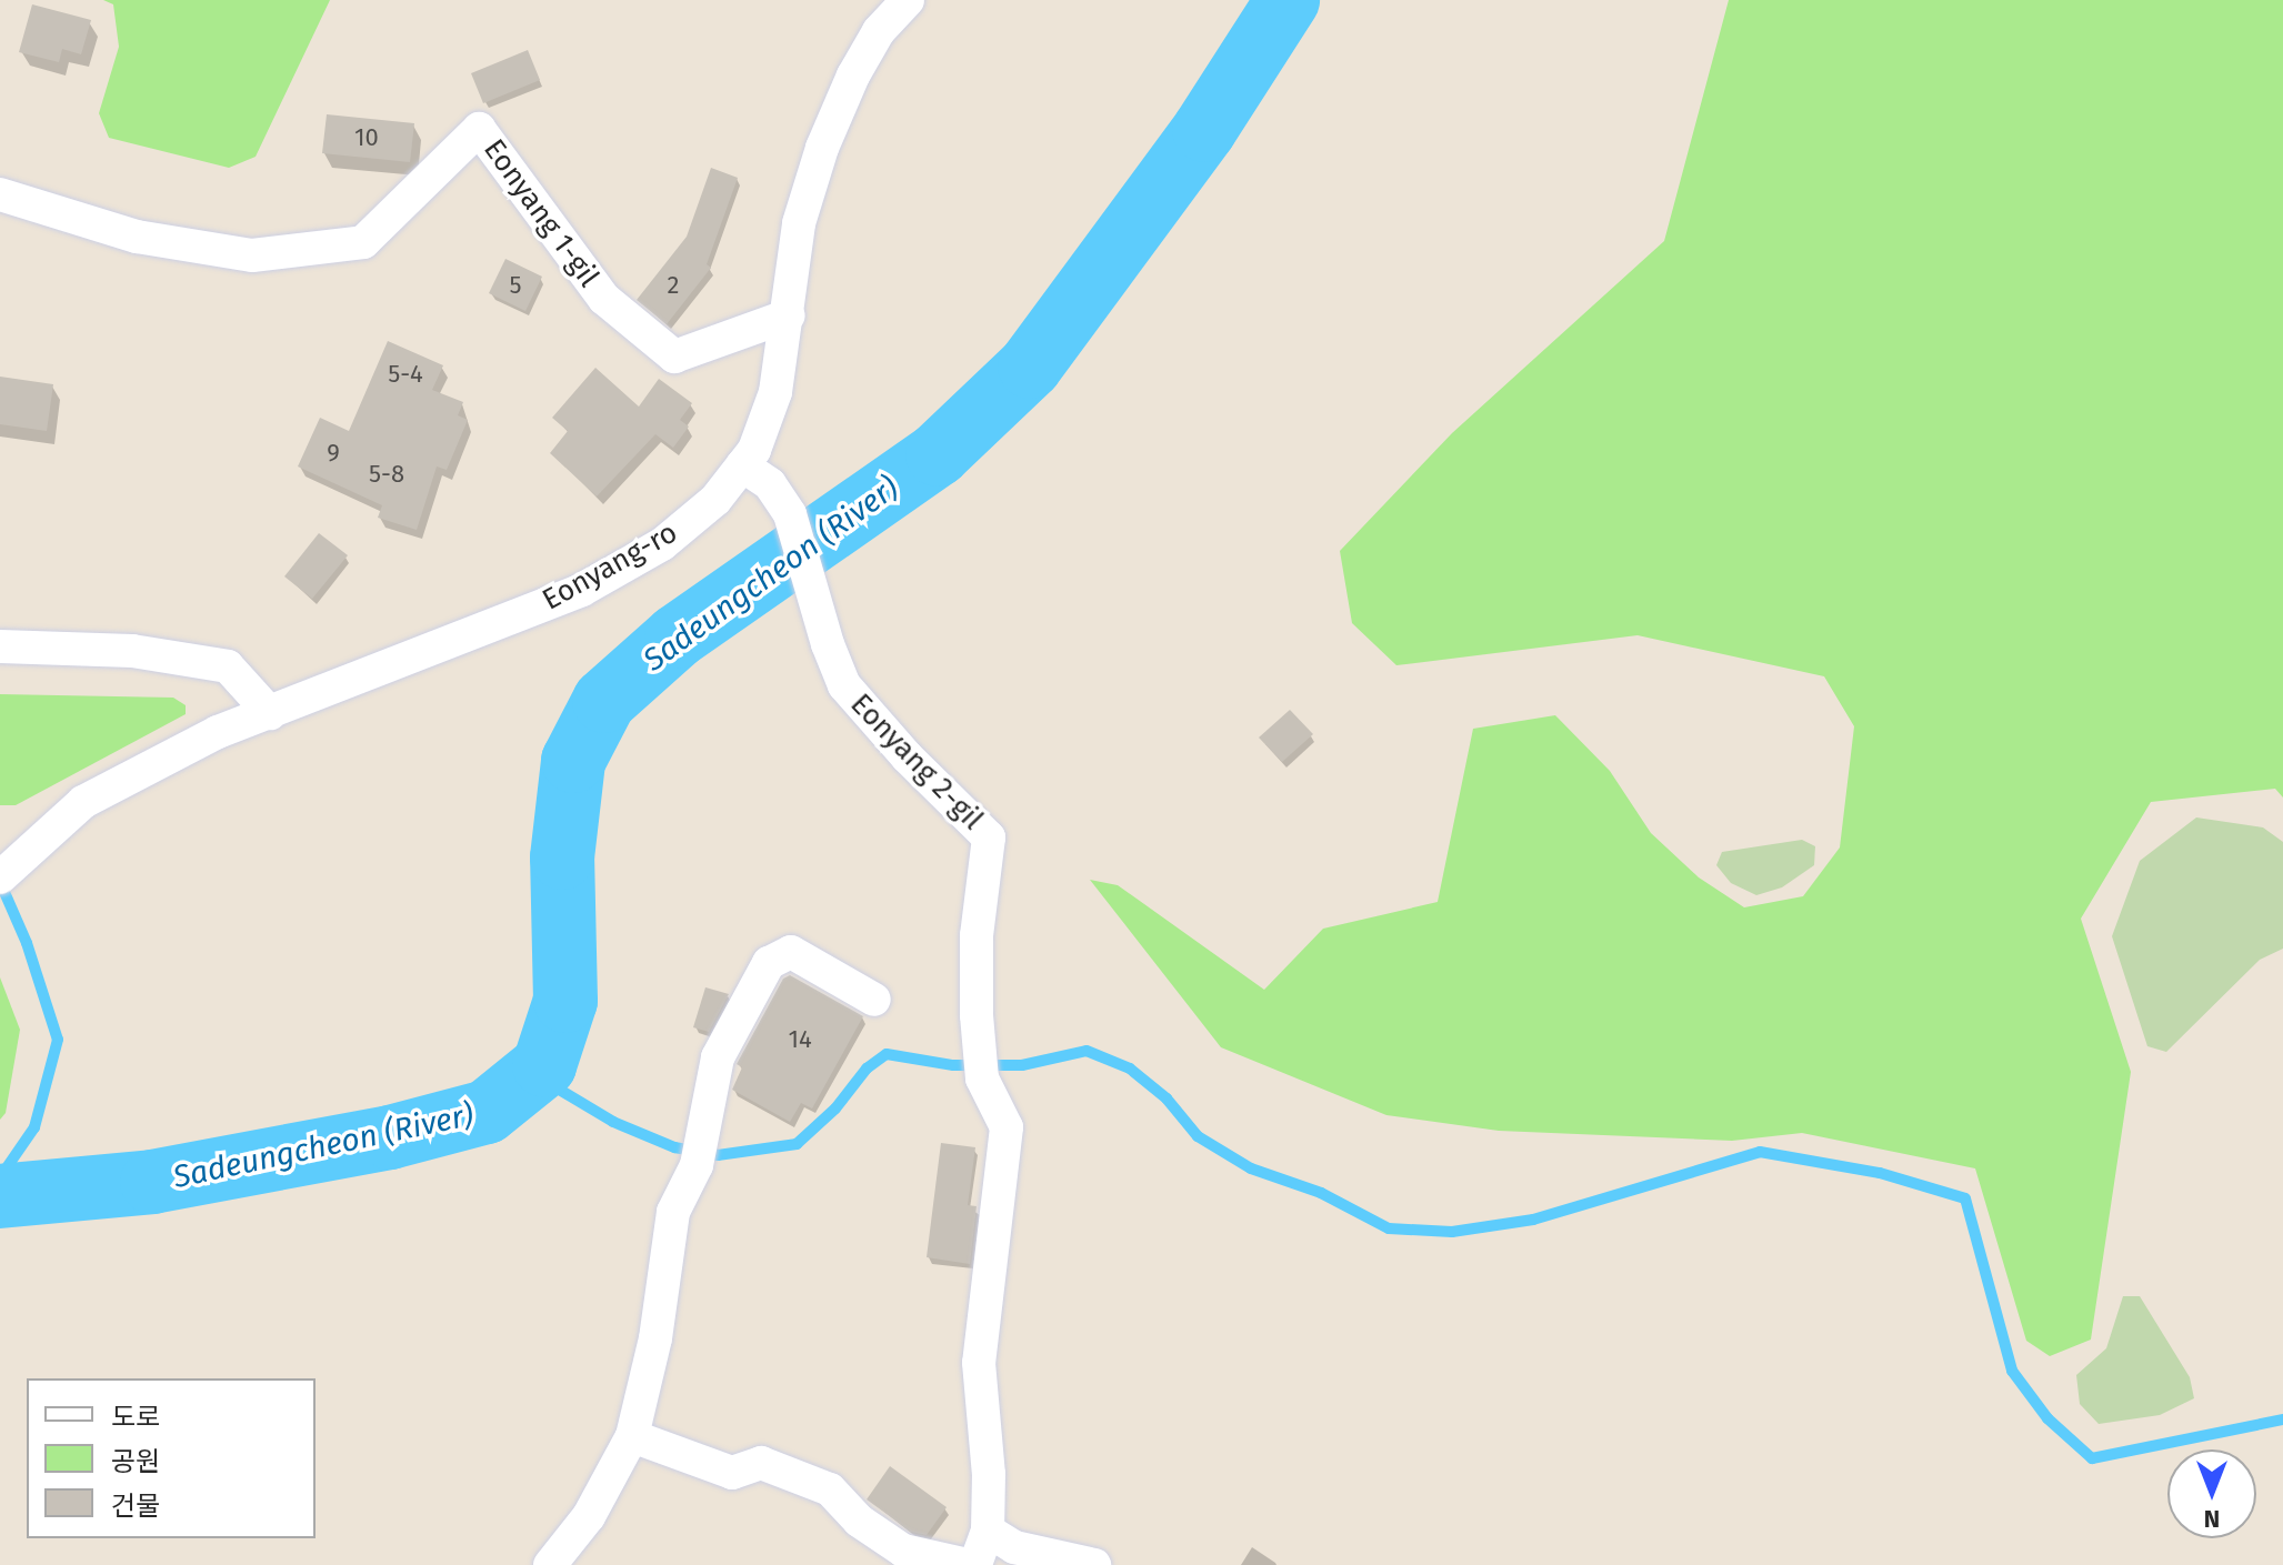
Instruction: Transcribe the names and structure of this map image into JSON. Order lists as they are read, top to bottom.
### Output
{
  "streets": {
    "street": ["Eonyang 1-gil", "Eonyang-ro", "Eonyang 2-gil"]
  },
  "crossings": [
    ["Eonyang 1-gil", "Eonyang-ro"],
    ["Eonyang-ro", "Eonyang 2-gil"]
  ],
  "water": ["Sadeungcheon (River)"],
  "house_numbers": [
    "10",
    "5",
    "2",
    "5-4",
    "9",
    "5-8",
    "14"
  ],
  "legend": ["도로", "공원", "건물"],
  "north": "bottom"
}
